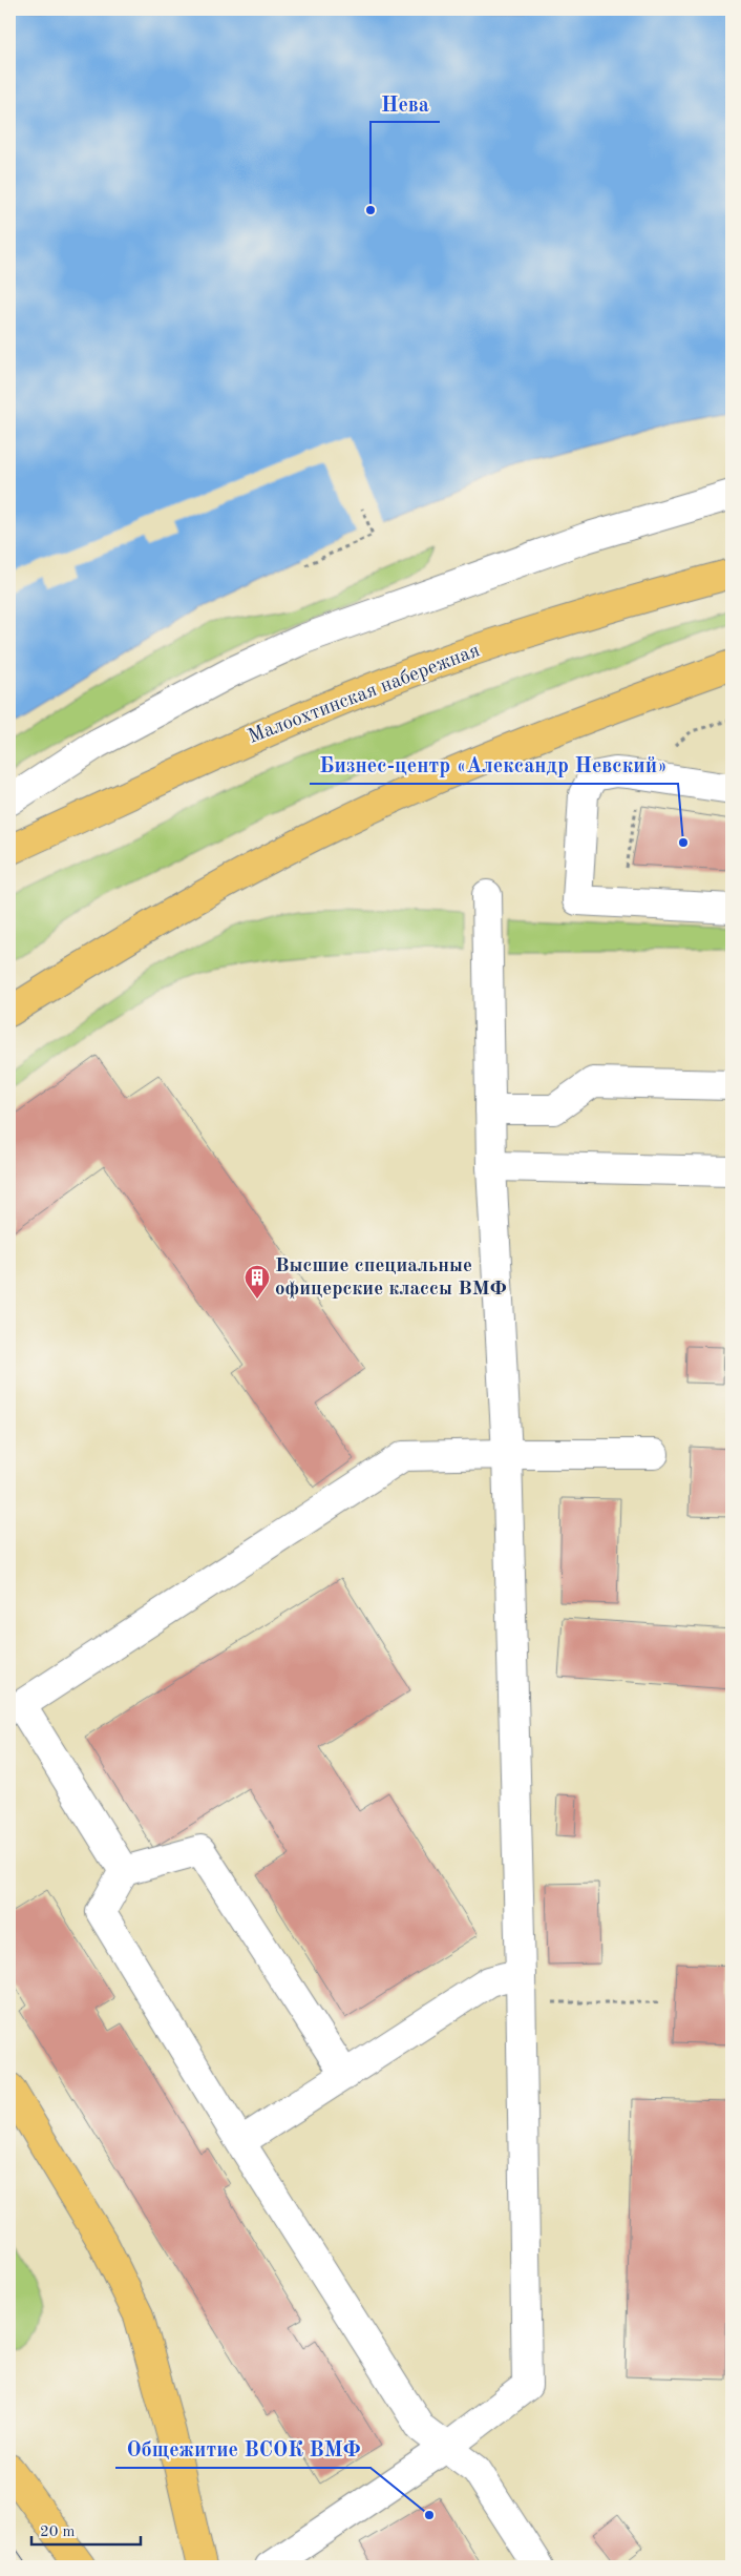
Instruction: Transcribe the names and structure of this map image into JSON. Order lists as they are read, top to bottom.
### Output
{
  "streets": {
    "main road": ["Малоохтинская набережная"]
  },
  "places": {
    "other": ["Нева", "Бизнес-центр «Александр Невский»", "Общежитие ВСОК ВМФ"],
    "building": ["Высшие специальные офицерские классы ВМФ"]
  },
  "scale_bar": "20 m"
}
